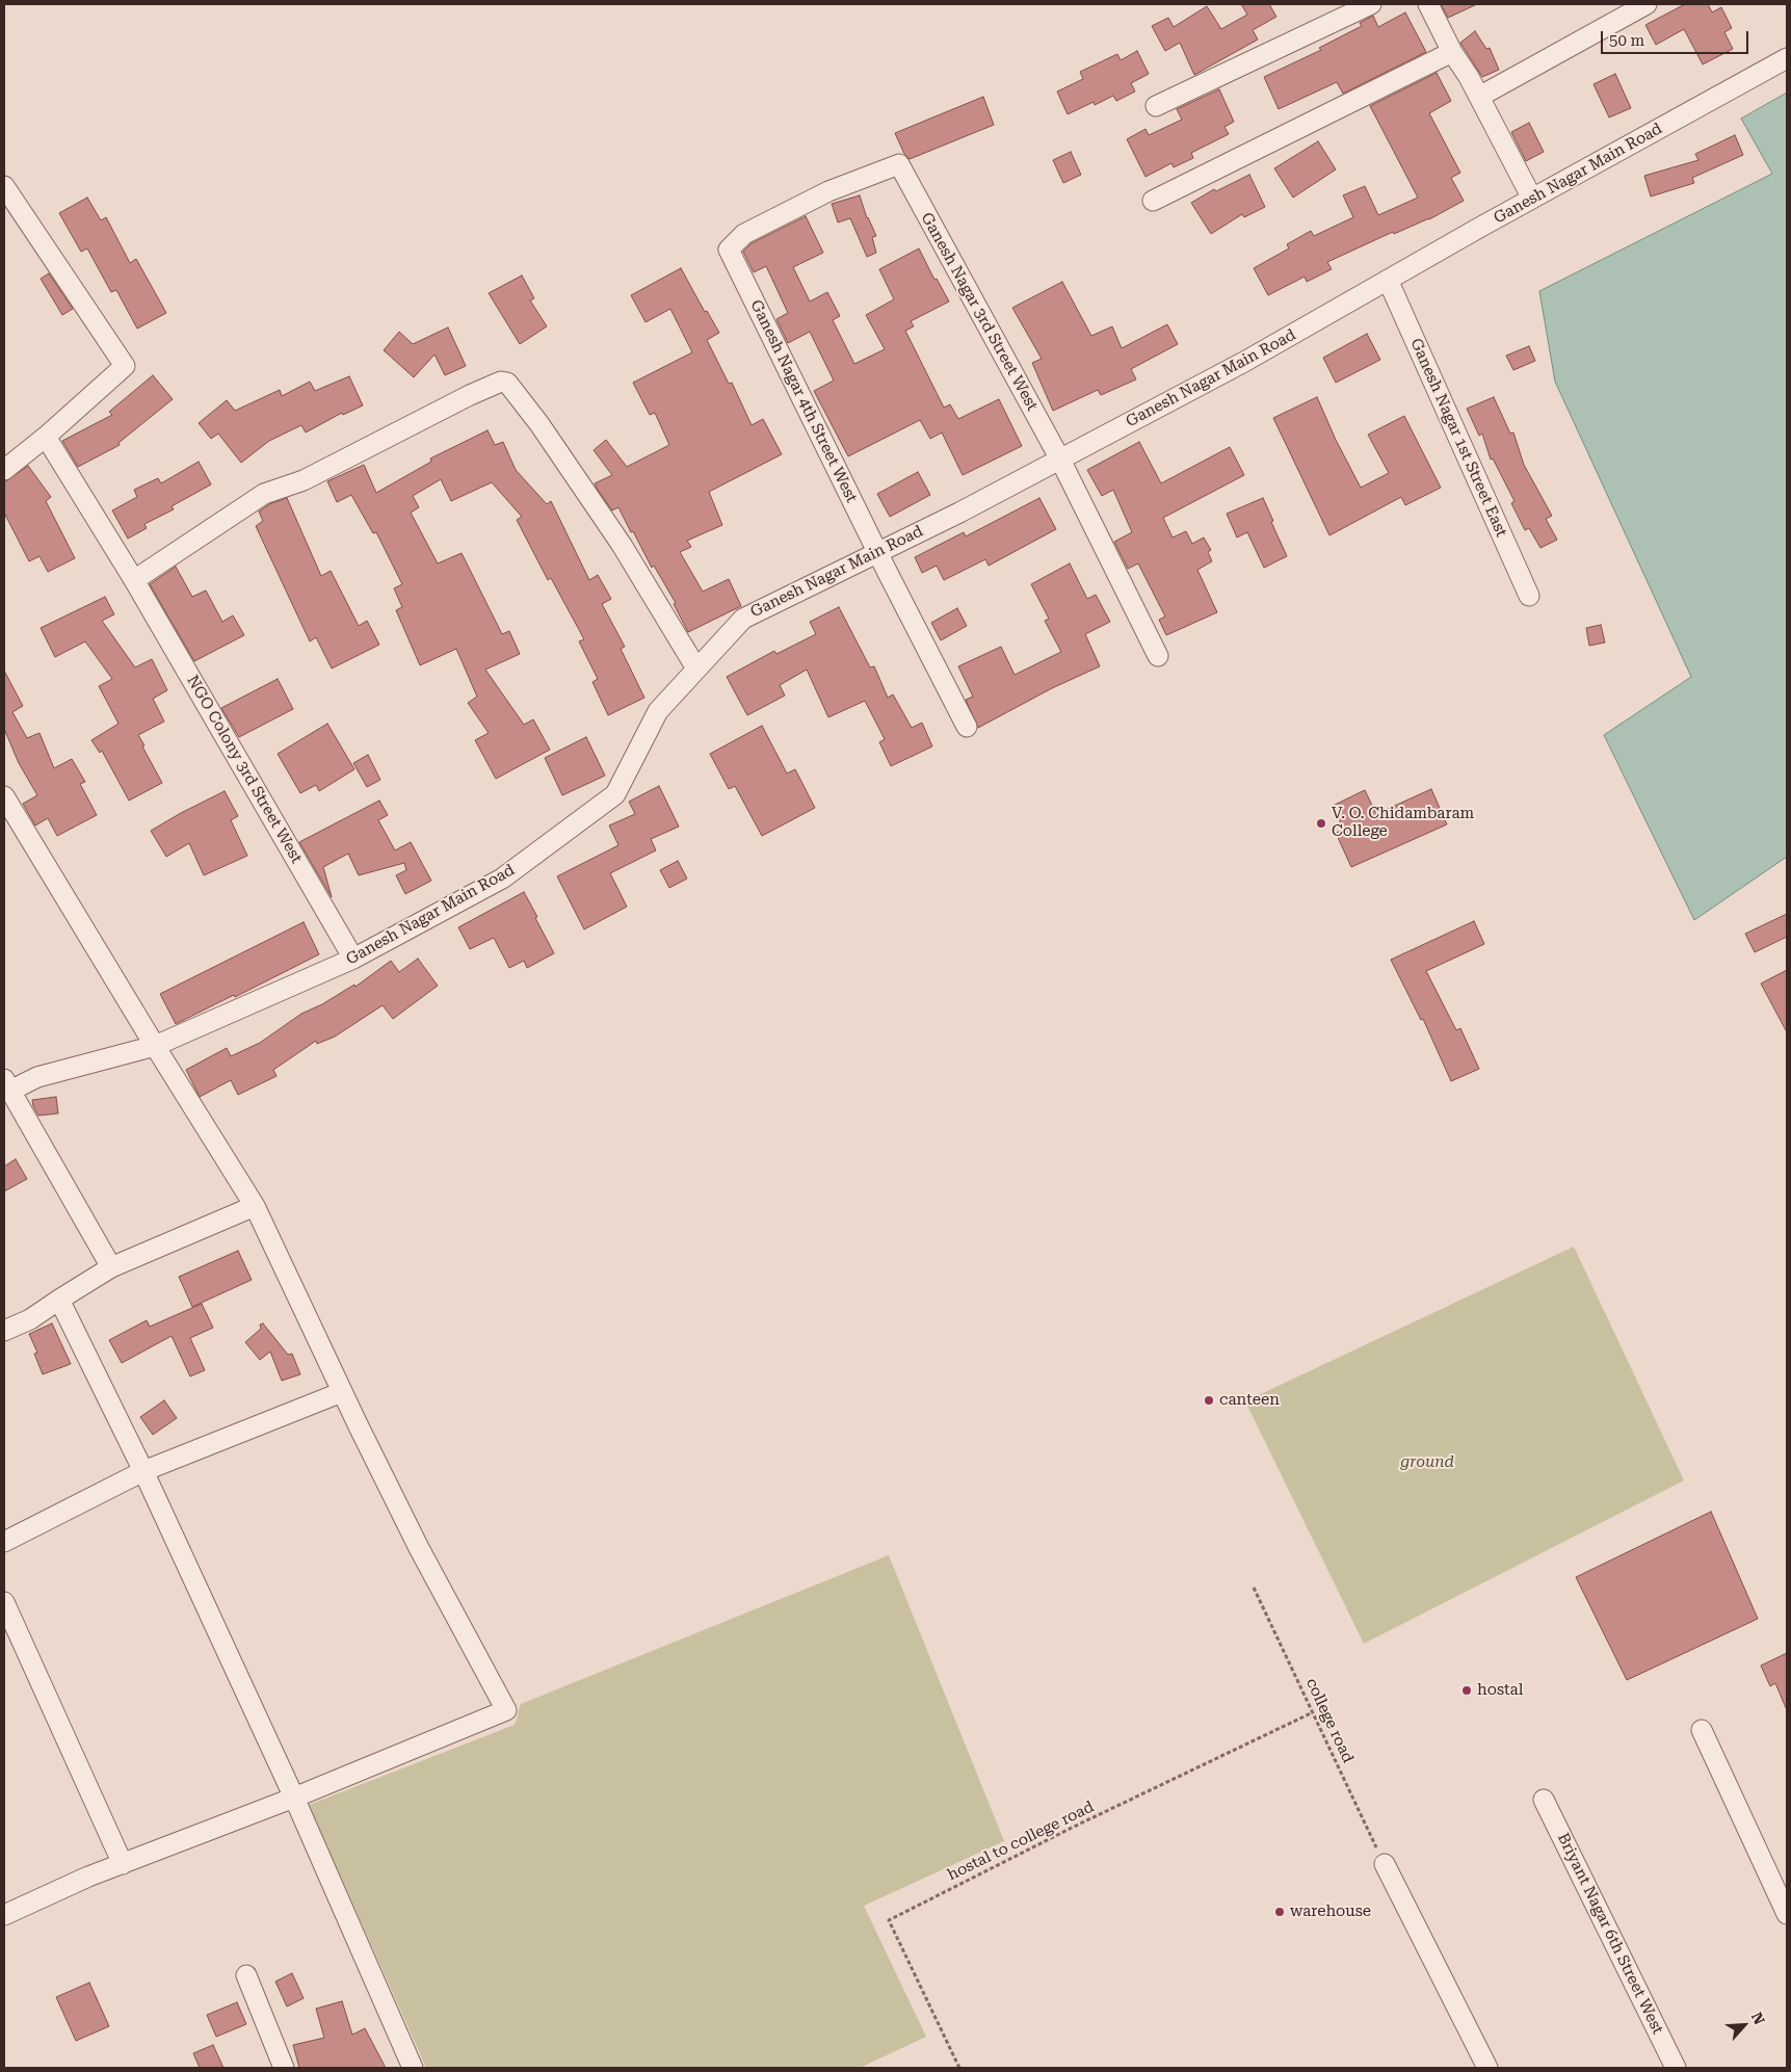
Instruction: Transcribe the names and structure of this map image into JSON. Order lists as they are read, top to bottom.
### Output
{
  "streets": {
    "street": [
      "Ganesh Nagar Main Road",
      "Ganesh Nagar 3rd Street West",
      "Ganesh Nagar 4th Street West",
      "Ganesh Nagar 1st Street East",
      "NGO Colony 3rd Street West",
      "Briyant Nagar 6th Street West"
    ],
    "path": ["college road", "hostal to college road"]
  },
  "crossings": [
    ["Ganesh Nagar Main Road", "Ganesh Nagar 3rd Street West"],
    ["Ganesh Nagar Main Road", "Ganesh Nagar 4th Street West"],
    ["Ganesh Nagar Main Road", "Ganesh Nagar 1st Street East"],
    ["Ganesh Nagar Main Road", "NGO Colony 3rd Street West"],
    ["Ganesh Nagar 3rd Street West", "Ganesh Nagar 4th Street West"],
    ["college road", "hostal to college road"]
  ],
  "parks": ["ground"],
  "places": [
    "V. O. Chidambaram College",
    "canteen",
    "hostal",
    "warehouse"
  ],
  "scale_bar": "50 m",
  "north": "top right"
}
